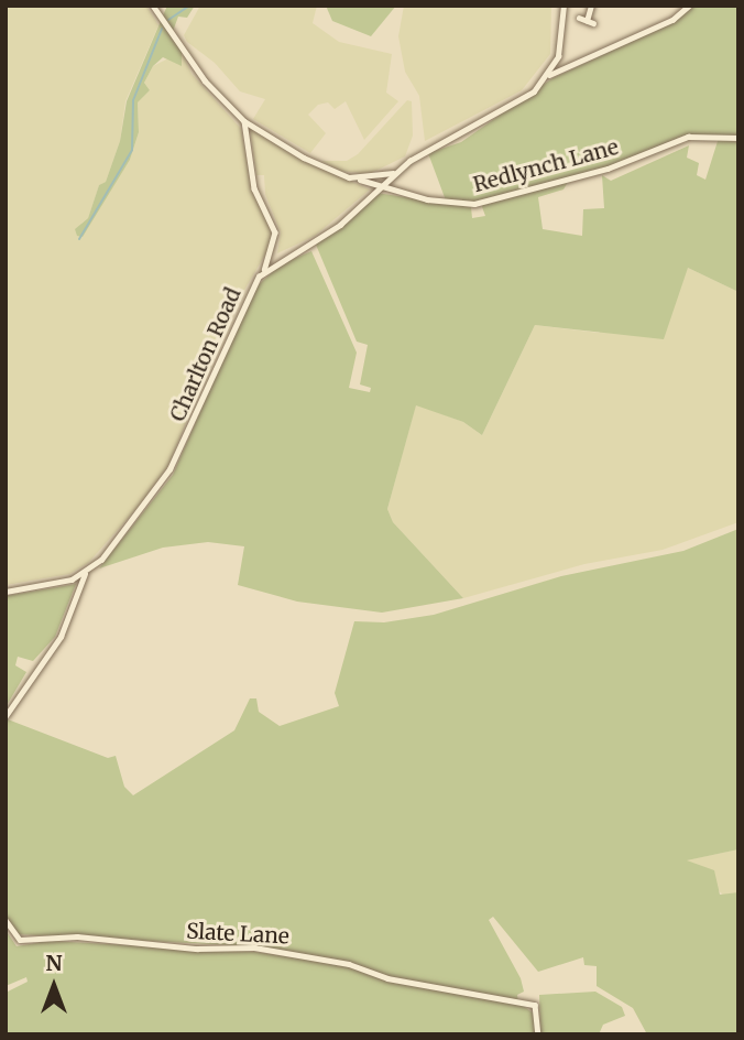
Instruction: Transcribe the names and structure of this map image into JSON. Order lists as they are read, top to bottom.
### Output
{
  "streets": {
    "street": ["Redlynch Lane", "Charlton Road", "Slate Lane"]
  },
  "crossings": [
    ["Redlynch Lane", "Charlton Road"]
  ],
  "north": "top"
}
